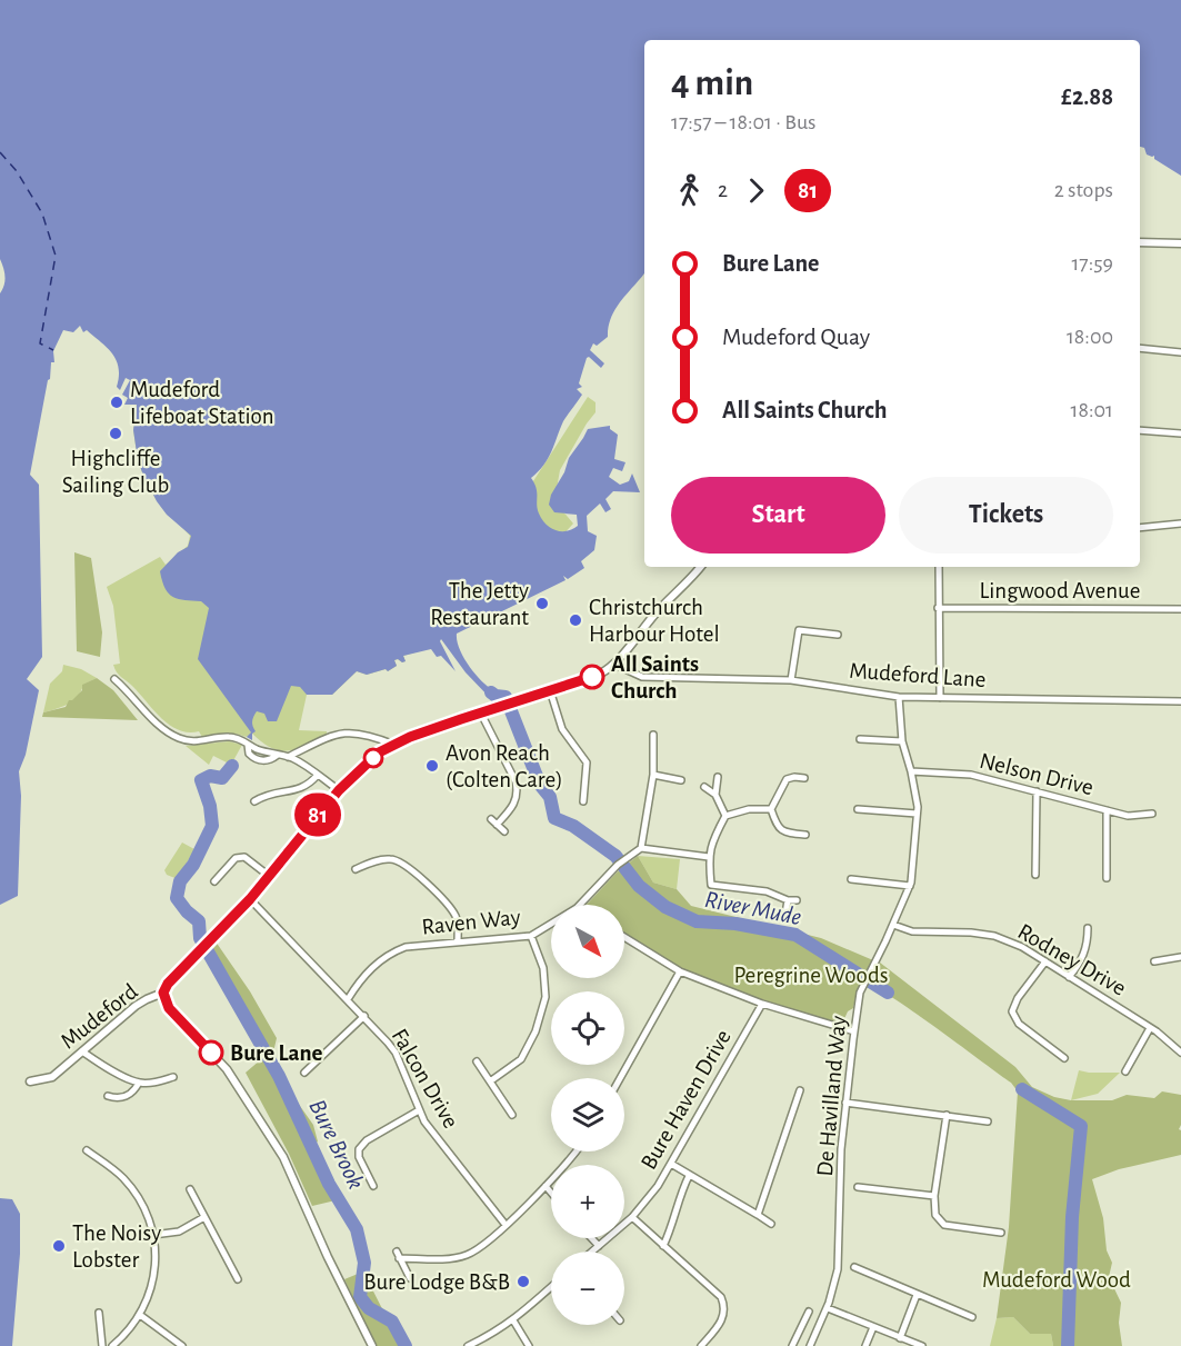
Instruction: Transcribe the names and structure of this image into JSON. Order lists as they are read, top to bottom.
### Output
{
  "streets": {
    "street": [
      "Lingwood Avenue",
      "Mudeford Lane",
      "Nelson Drive",
      "Raven Way",
      "Rodney Drive",
      "Mudeford",
      "Falcon Drive",
      "De Havilland Way",
      "Bure Haven Drive"
    ]
  },
  "crossings": [
    ["Mudeford Lane", "Mudeford"],
    ["Mudeford Lane", "De Havilland Way"],
    ["Nelson Drive", "De Havilland Way"],
    ["Raven Way", "Falcon Drive"],
    ["Rodney Drive", "De Havilland Way"],
    ["Mudeford", "Falcon Drive"]
  ],
  "water": ["River Mude", "Bure Brook"],
  "parks": ["Peregrine Woods", "Mudeford Wood"],
  "places": [
    "Mudeford Lifeboat Station",
    "Highcliffe Sailing Club",
    "The Jetty Restaurant",
    "Christchurch Harbour Hotel",
    "All Saints Church",
    "Avon Reach (Colten Care)",
    "Bure Lane",
    "The Noisy Lobster",
    "Bure Lodge B&B"
  ],
  "lines": ["bus line 81"],
  "north": "bottom right",
  "page": {
    "on_map": "81",
    "heading": ["4 min", "17:57 – 18:01 · Bus", "£2.88"],
    "legs": ["2", "81", "2 stops"],
    "list": [
      {
        "name": "Bure Lane",
        "value": "17:59"
      },
      {
        "name": "Mudeford Quay",
        "value": "18:00"
      },
      {
        "name": "All Saints Church",
        "value": "18:01"
      }
    ],
    "buttons": ["Start", "Tickets"],
    "map_buttons": ["+", "−"]
  }
}
